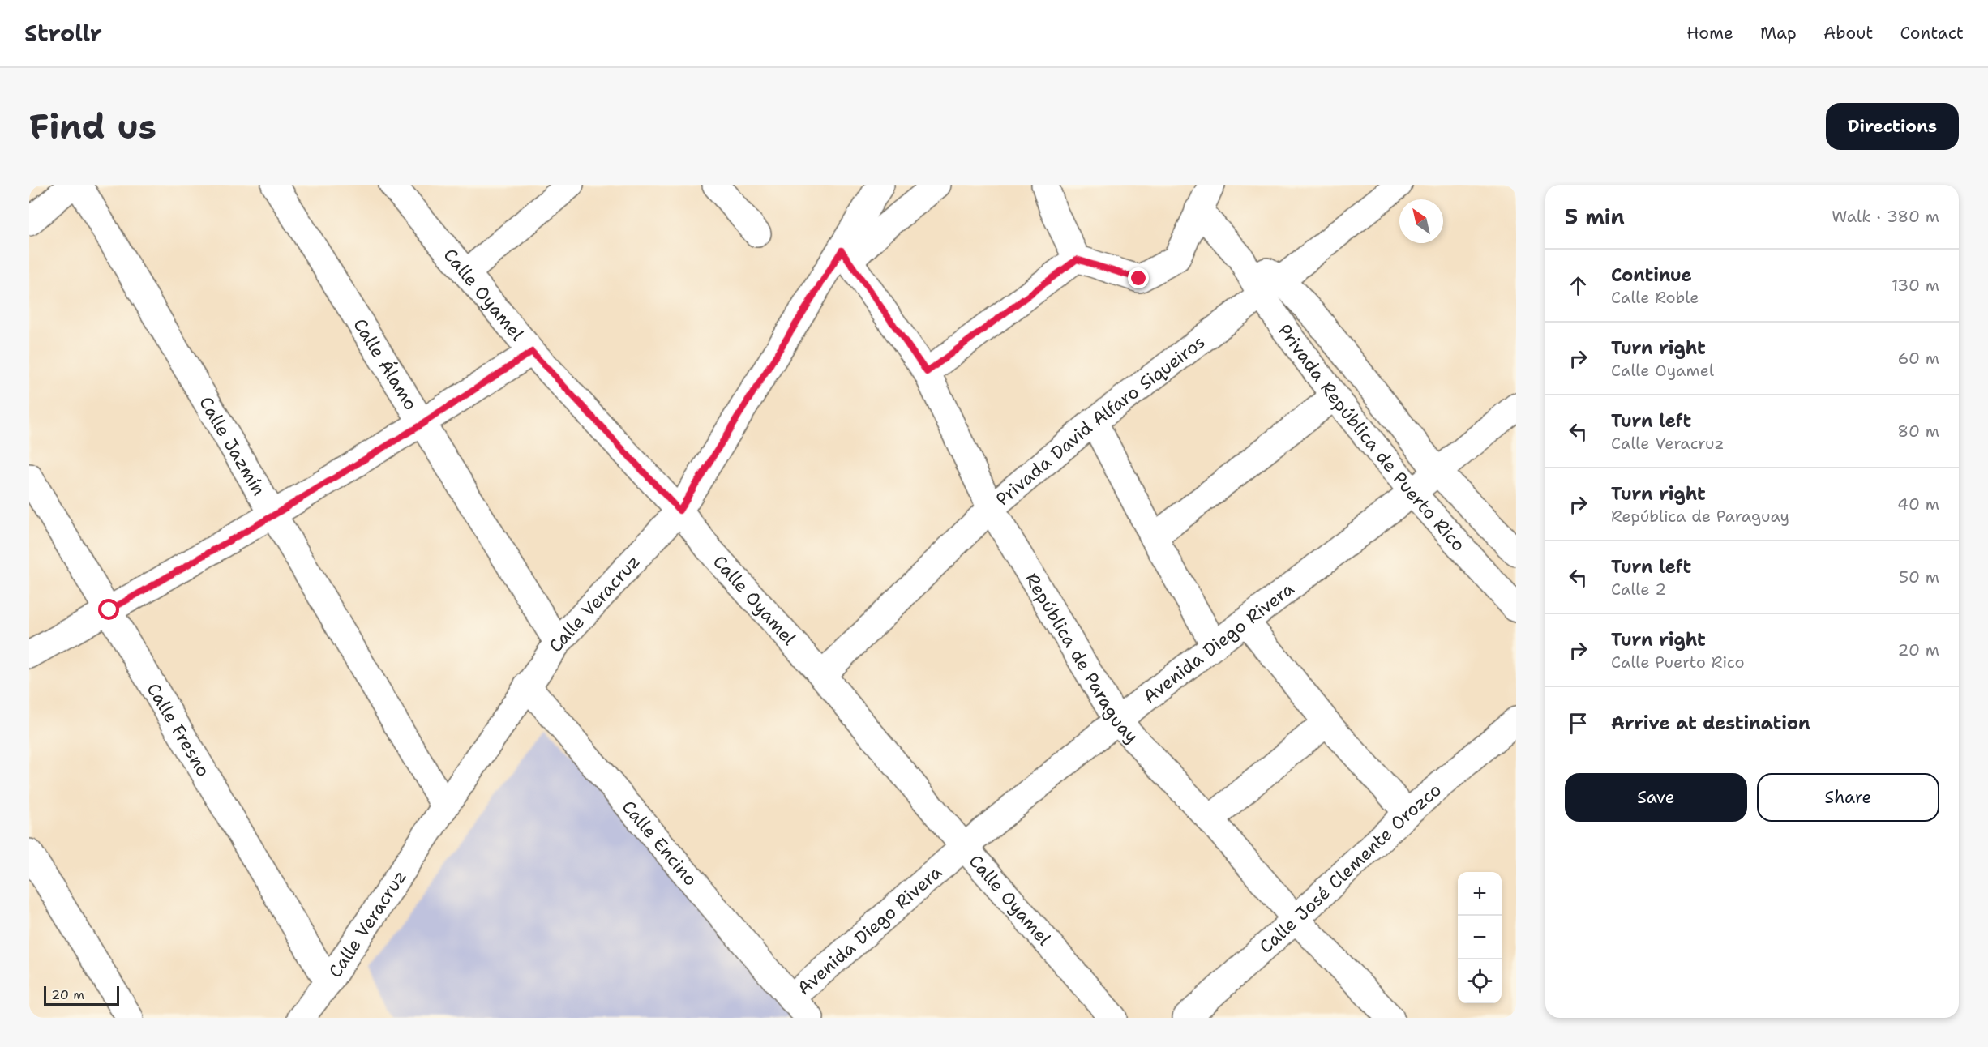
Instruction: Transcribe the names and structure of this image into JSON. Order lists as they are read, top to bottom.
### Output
{
  "streets": {
    "street": [
      "Calle Oyamel",
      "Calle Álamo",
      "Privada David Alfaro Siqueiros",
      "Privada República de Puerto Rico",
      "Calle Jazmín",
      "Calle Veracruz",
      "Avenida Diego Rivera",
      "República de Paraguay",
      "Calle Fresno",
      "Calle Encino",
      "Calle José Clemente Orozco"
    ]
  },
  "crossings": [
    ["Calle Oyamel", "Privada David Alfaro Siqueiros"],
    ["Calle Oyamel", "Calle Veracruz"],
    ["Calle Oyamel", "Avenida Diego Rivera"],
    ["Calle Álamo", "Calle Veracruz"],
    ["Privada David Alfaro Siqueiros", "Privada República de Puerto Rico"],
    ["Privada David Alfaro Siqueiros", "República de Paraguay"],
    ["Privada República de Puerto Rico", "Avenida Diego Rivera"],
    ["Calle Jazmín", "Calle Veracruz"],
    ["Calle Veracruz", "República de Paraguay"],
    ["Calle Veracruz", "Calle Fresno"],
    ["Calle Veracruz", "Calle Encino"],
    ["Avenida Diego Rivera", "República de Paraguay"],
    ["Avenida Diego Rivera", "Calle Encino"],
    ["República de Paraguay", "Calle José Clemente Orozco"]
  ],
  "scale_bar": "20 m",
  "north": "top left",
  "page": {
    "header": "Strollr",
    "nav": [
      "Home",
      "Map",
      "About",
      "Contact"
    ],
    "buttons": [
      "Directions",
      ["Save", "Share"]
    ],
    "title": "Find us",
    "heading": ["5 min", "Walk · 380 m"],
    "list": [
      ["Continue", "Calle Roble", "130 m"],
      ["Turn right", "Calle Oyamel", "60 m"],
      ["Turn left", "Calle Veracruz", "80 m"],
      ["Turn right", "República de Paraguay", "40 m"],
      ["Turn left", "Calle 2", "50 m"],
      ["Turn right", "Calle Puerto Rico", "20 m"],
      "Arrive at destination"
    ],
    "map_buttons": ["+", "−"],
    "scale": "20 m"
  }
}
